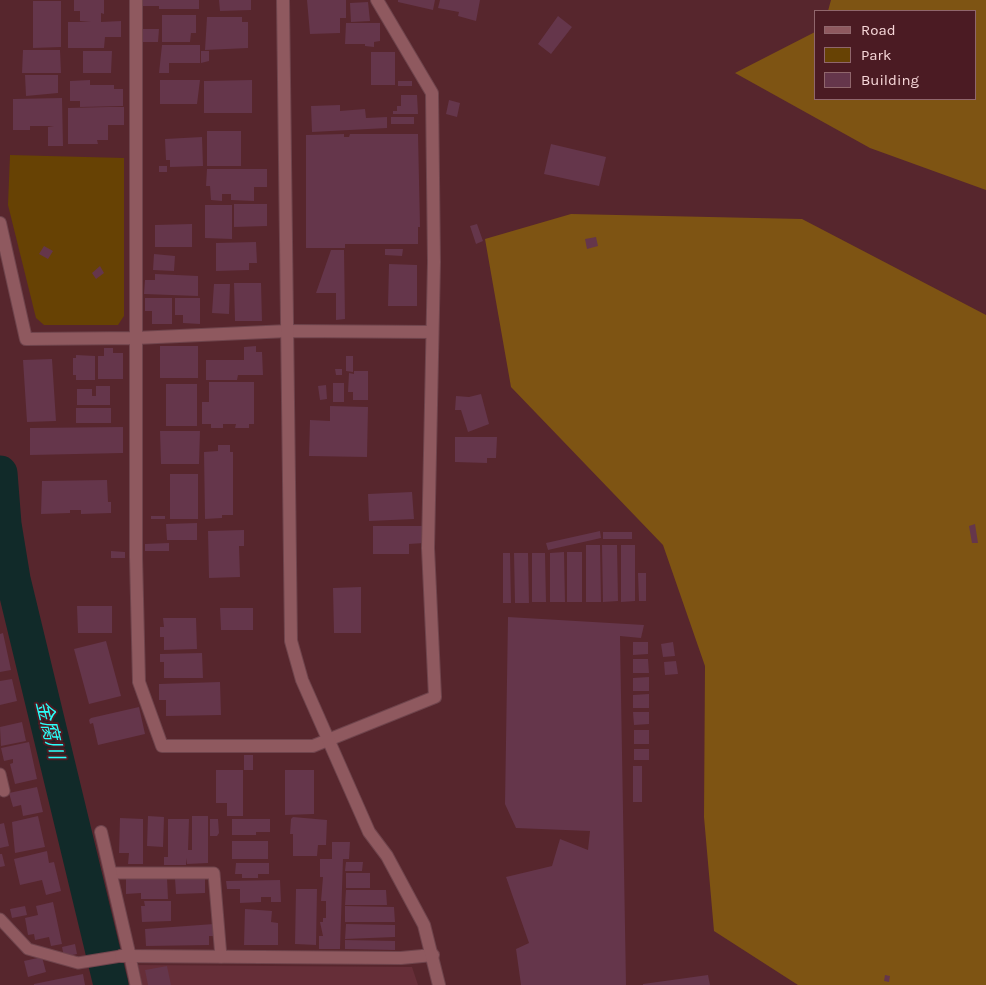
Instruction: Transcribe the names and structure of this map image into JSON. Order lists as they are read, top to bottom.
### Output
{
  "water": ["金腐川"],
  "legend": ["Road", "Park", "Building"]
}
